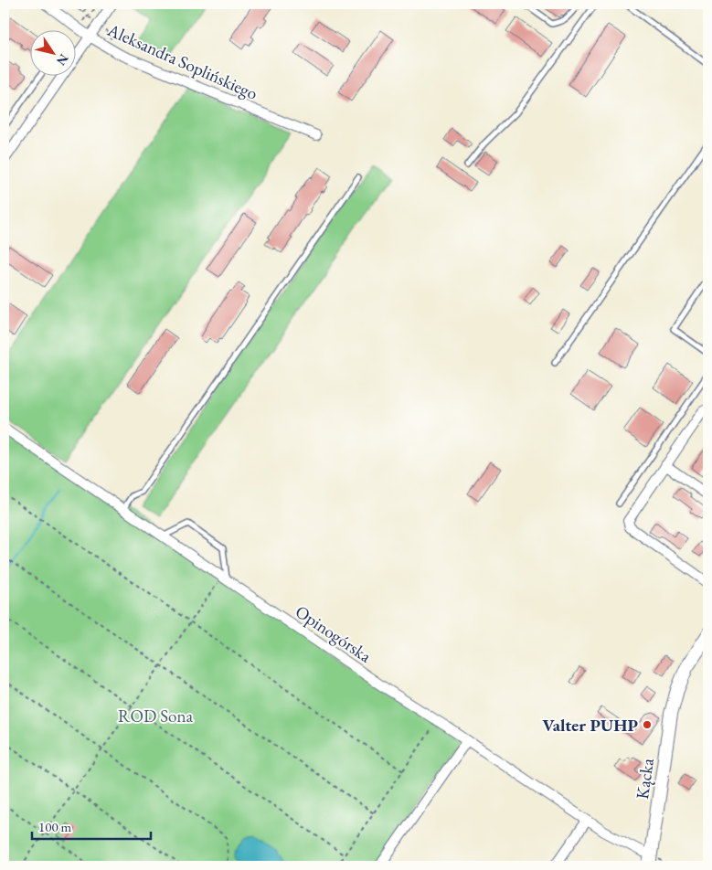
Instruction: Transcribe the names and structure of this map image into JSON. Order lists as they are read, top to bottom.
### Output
{
  "streets": {
    "street": ["Aleksandra Soplińskiego", "Opinogórska", "Kącka"]
  },
  "crossings": [
    ["Opinogórska", "Kącka"]
  ],
  "parks": ["ROD Sona"],
  "places": ["Valter PUHP"],
  "scale_bar": "100 m",
  "north": "bottom right"
}
